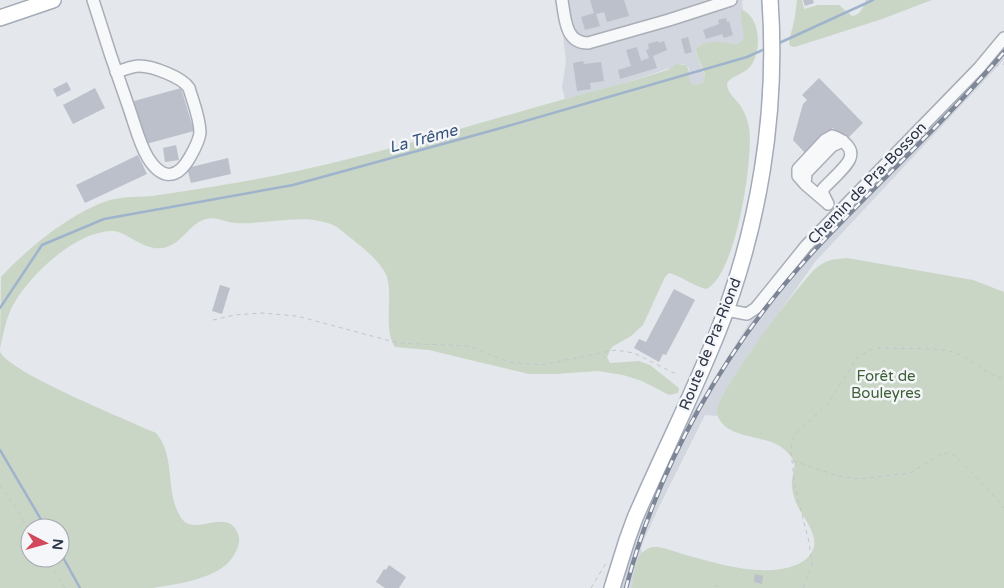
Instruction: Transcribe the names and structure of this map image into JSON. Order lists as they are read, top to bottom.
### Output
{
  "streets": {
    "main road": ["Route de Pra-Riond"],
    "street": ["Chemin de Pra-Bosson"]
  },
  "crossings": [
    ["Chemin de Pra-Bosson", "Route de Pra-Riond"]
  ],
  "water": ["La Trême"],
  "parks": ["Forêt de Bouleyres"],
  "north": "right"
}
